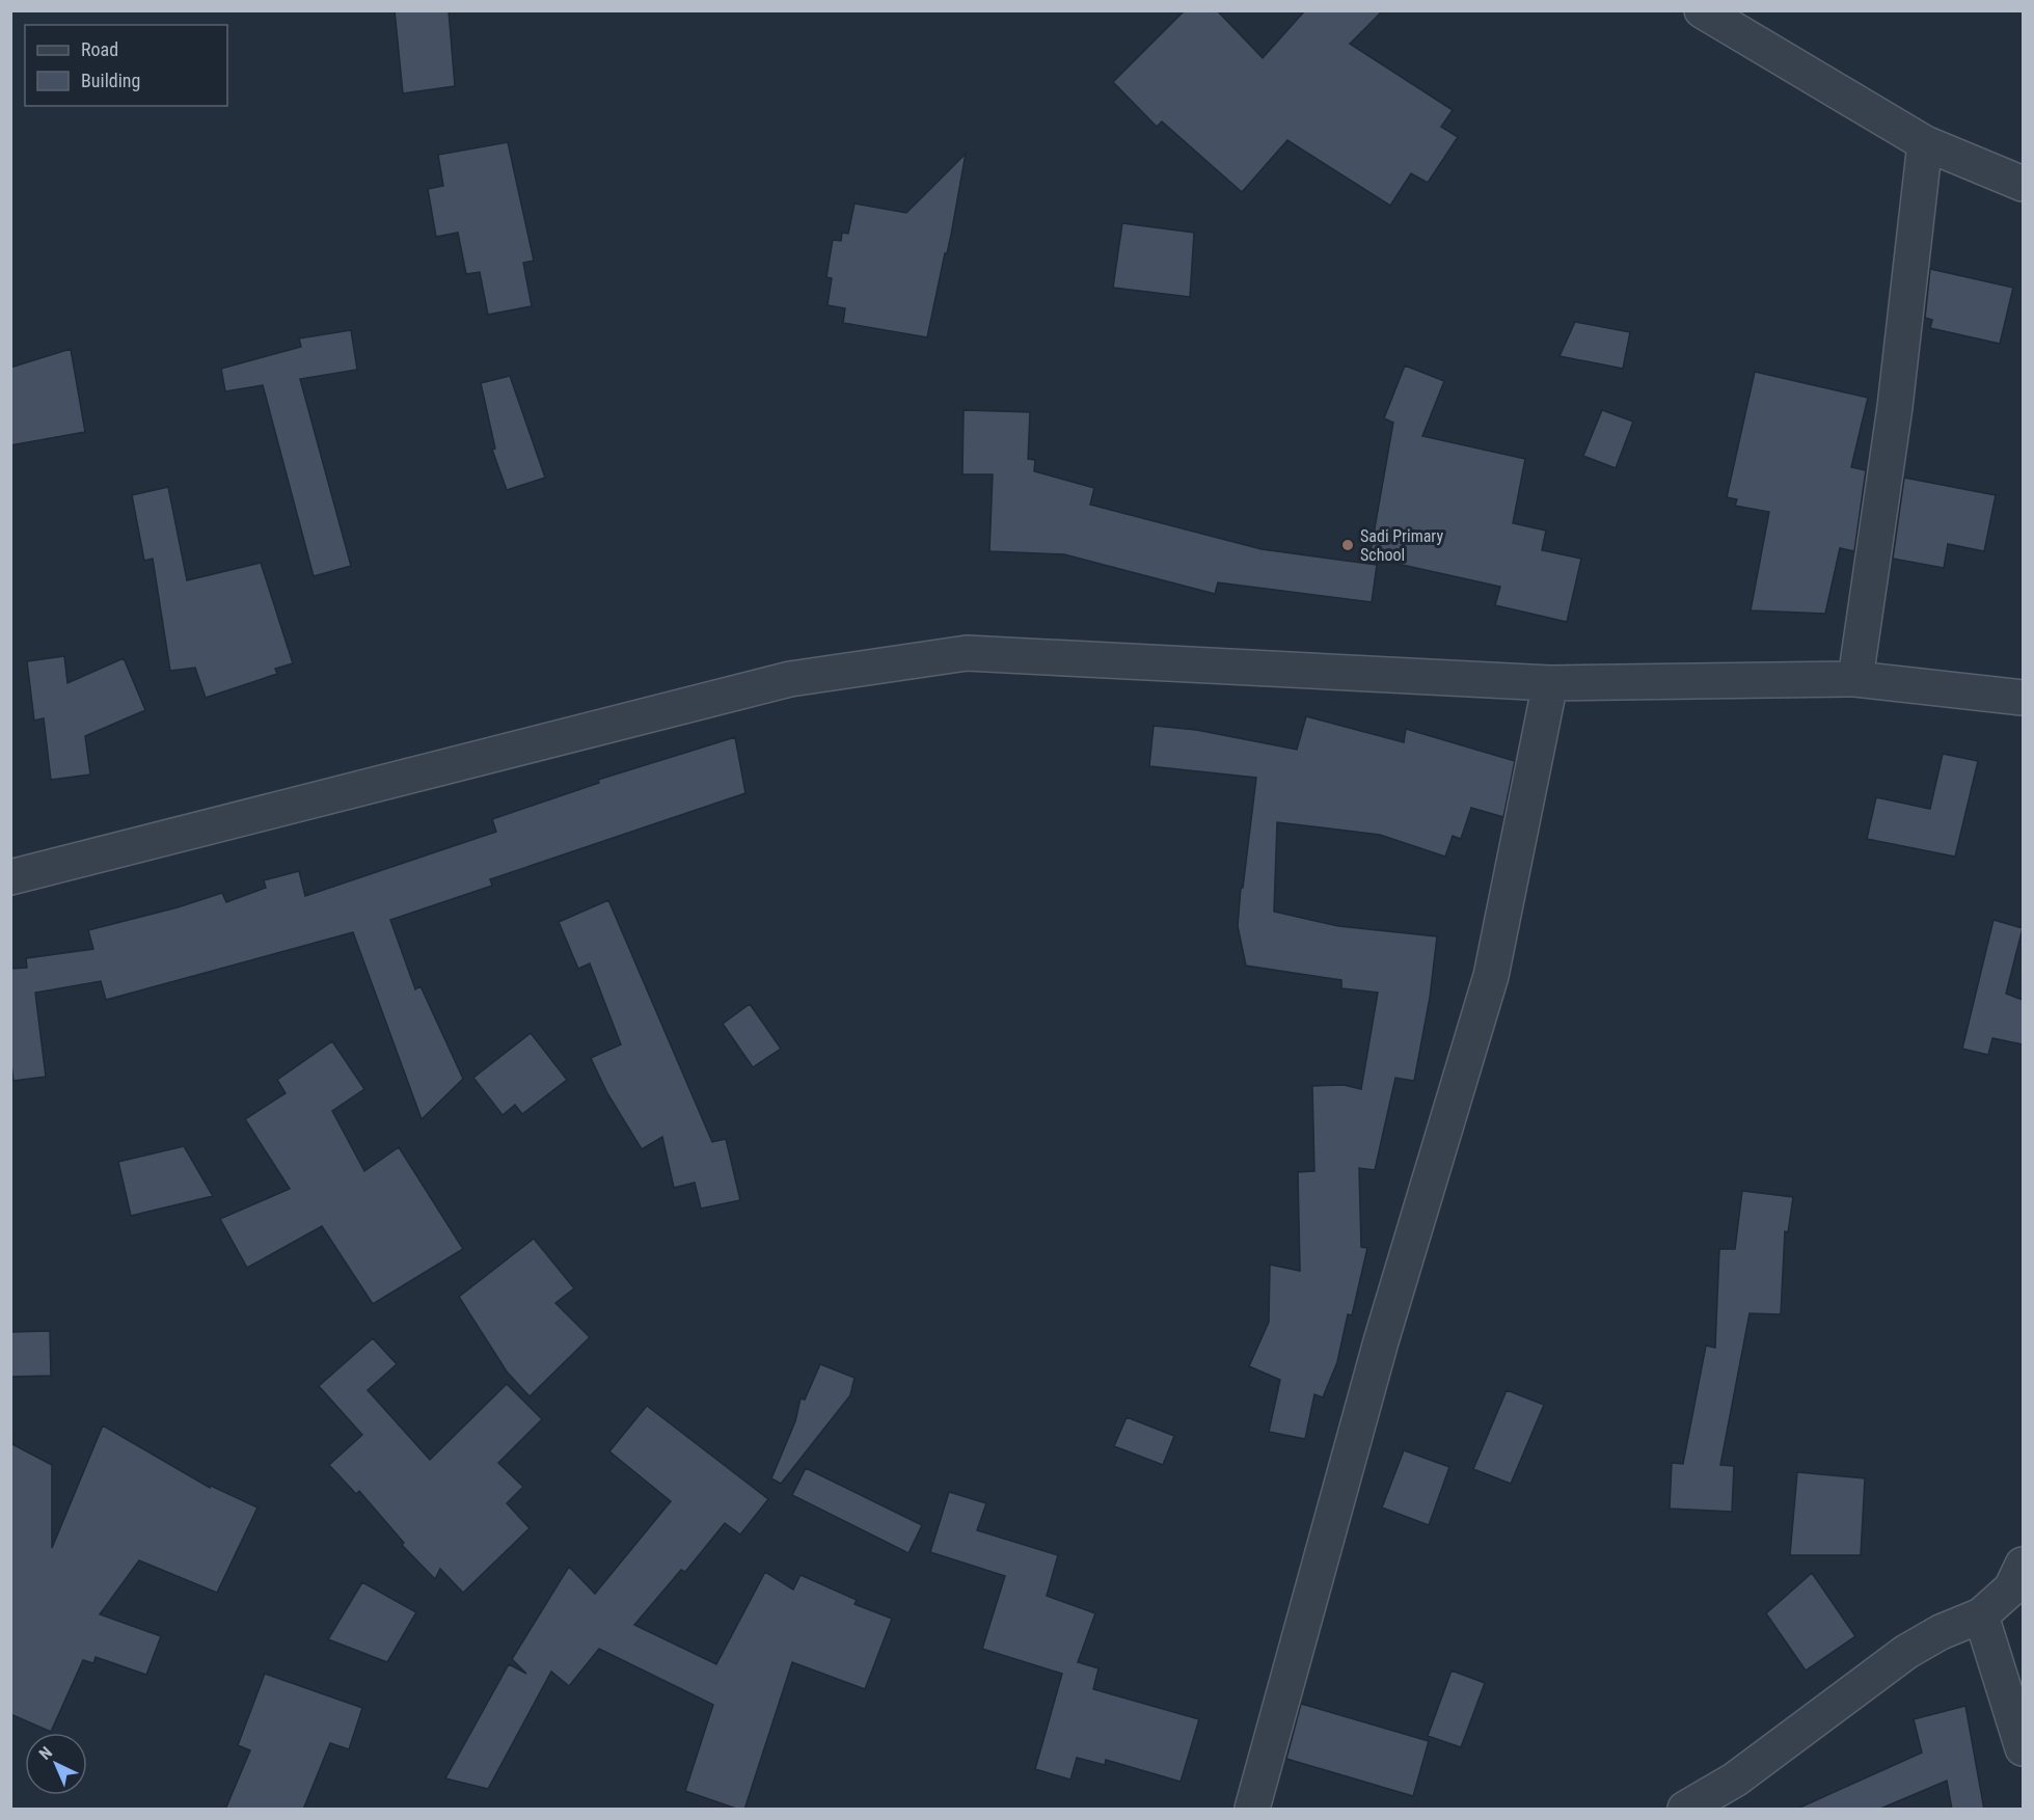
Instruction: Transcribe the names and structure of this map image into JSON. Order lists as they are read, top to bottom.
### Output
{
  "places": ["Sadi Primary School"],
  "legend": ["Road", "Building"],
  "north": "top left"
}
